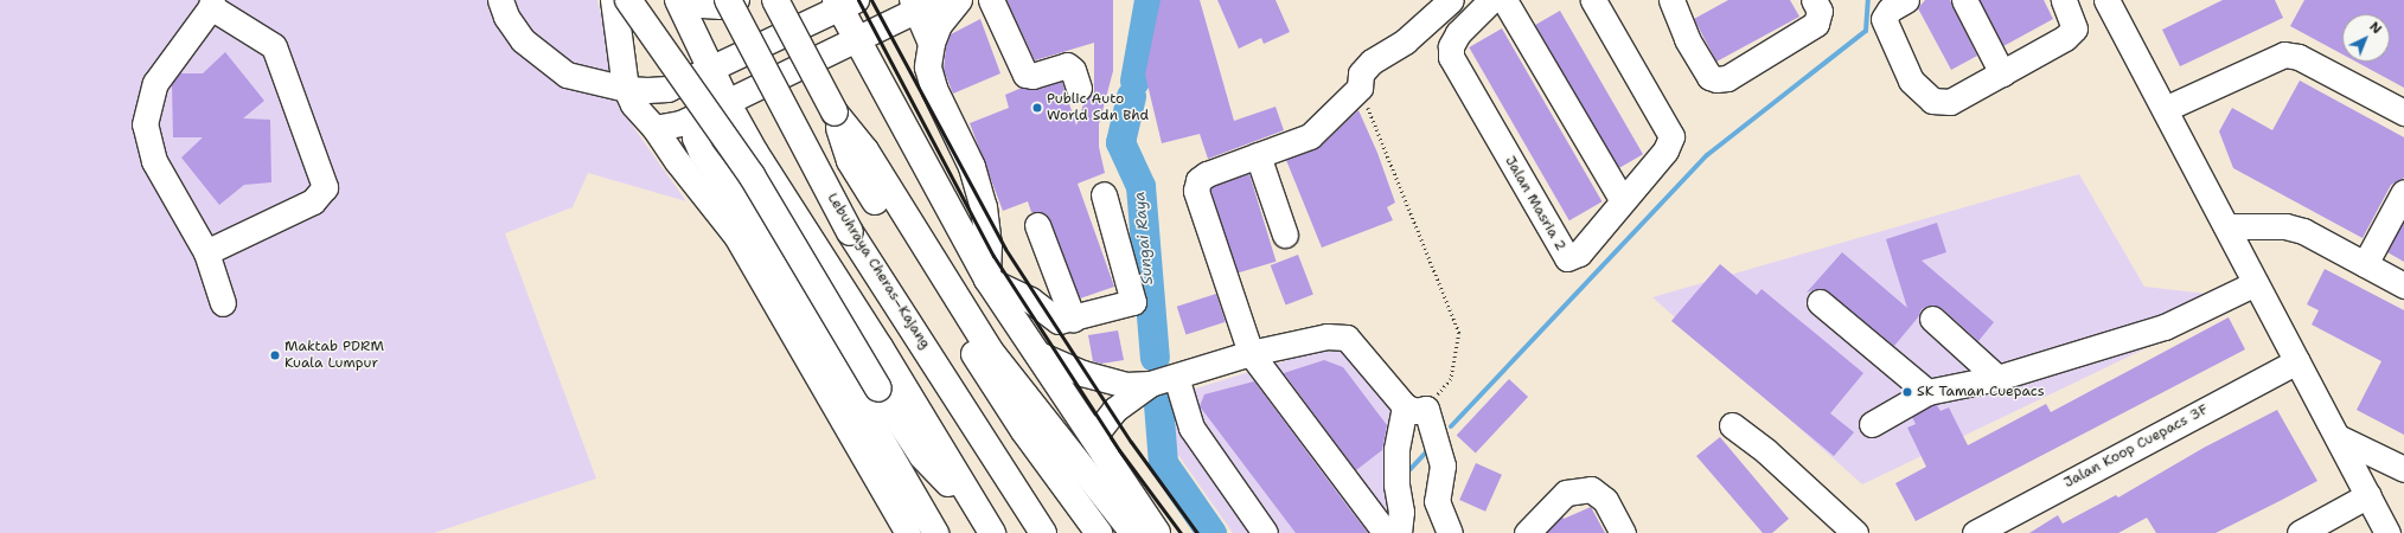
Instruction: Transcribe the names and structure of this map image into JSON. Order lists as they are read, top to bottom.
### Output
{
  "streets": {
    "highway": ["Lebuhraya Cheras–Kajang"],
    "street": ["Jalan Masria 2", "Jalan Koop Cuepacs 3F"]
  },
  "water": ["Sungai Raya"],
  "places": ["Public Auto World Sdn Bhd", "Maktab PDRM Kuala Lumpur", "SK Taman Cuepacs"],
  "north": "top right"
}
